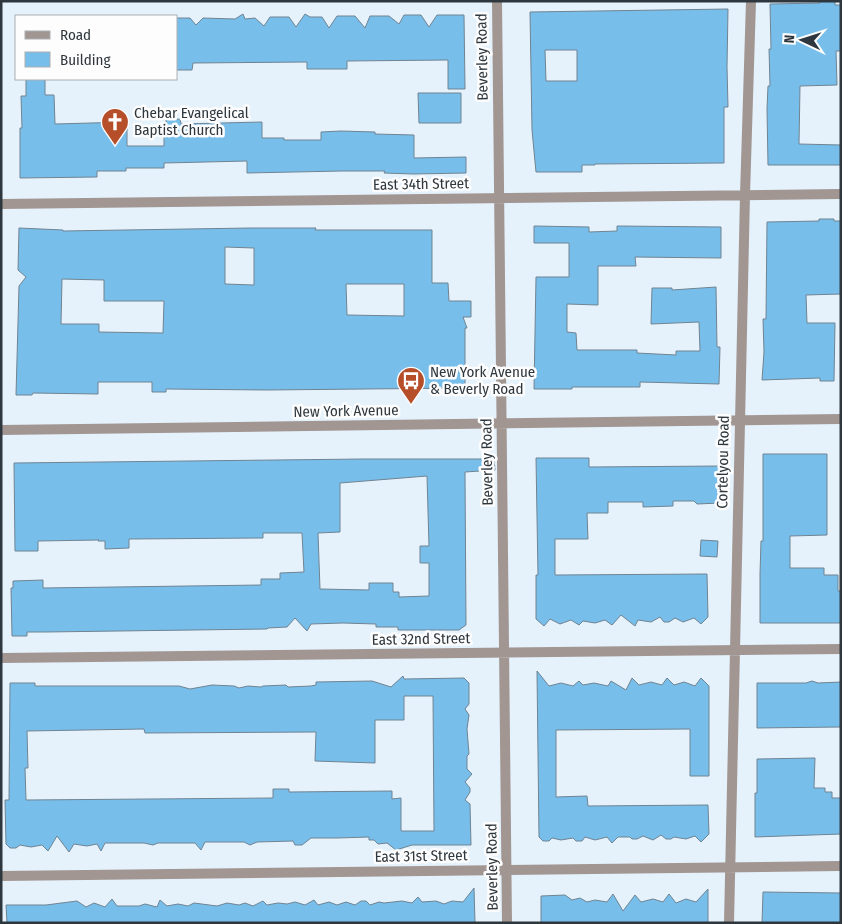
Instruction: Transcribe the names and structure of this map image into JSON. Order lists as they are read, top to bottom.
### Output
{
  "streets": {
    "street": [
      "Beverley Road",
      "East 34th Street",
      "New York Avenue",
      "Cortelyou Road",
      "East 32nd Street",
      "East 31st Street"
    ]
  },
  "crossings": [
    ["Beverley Road", "East 34th Street"],
    ["Beverley Road", "New York Avenue"],
    ["Beverley Road", "East 32nd Street"],
    ["Beverley Road", "East 31st Street"],
    ["East 34th Street", "Cortelyou Road"],
    ["New York Avenue", "Cortelyou Road"],
    ["Cortelyou Road", "East 32nd Street"],
    ["Cortelyou Road", "East 31st Street"]
  ],
  "places": {
    "church": ["Chebar Evangelical Baptist Church"],
    "bus stop": ["New York Avenue & Beverly Road"]
  },
  "legend": ["Road", "Building"],
  "north": "left"
}
